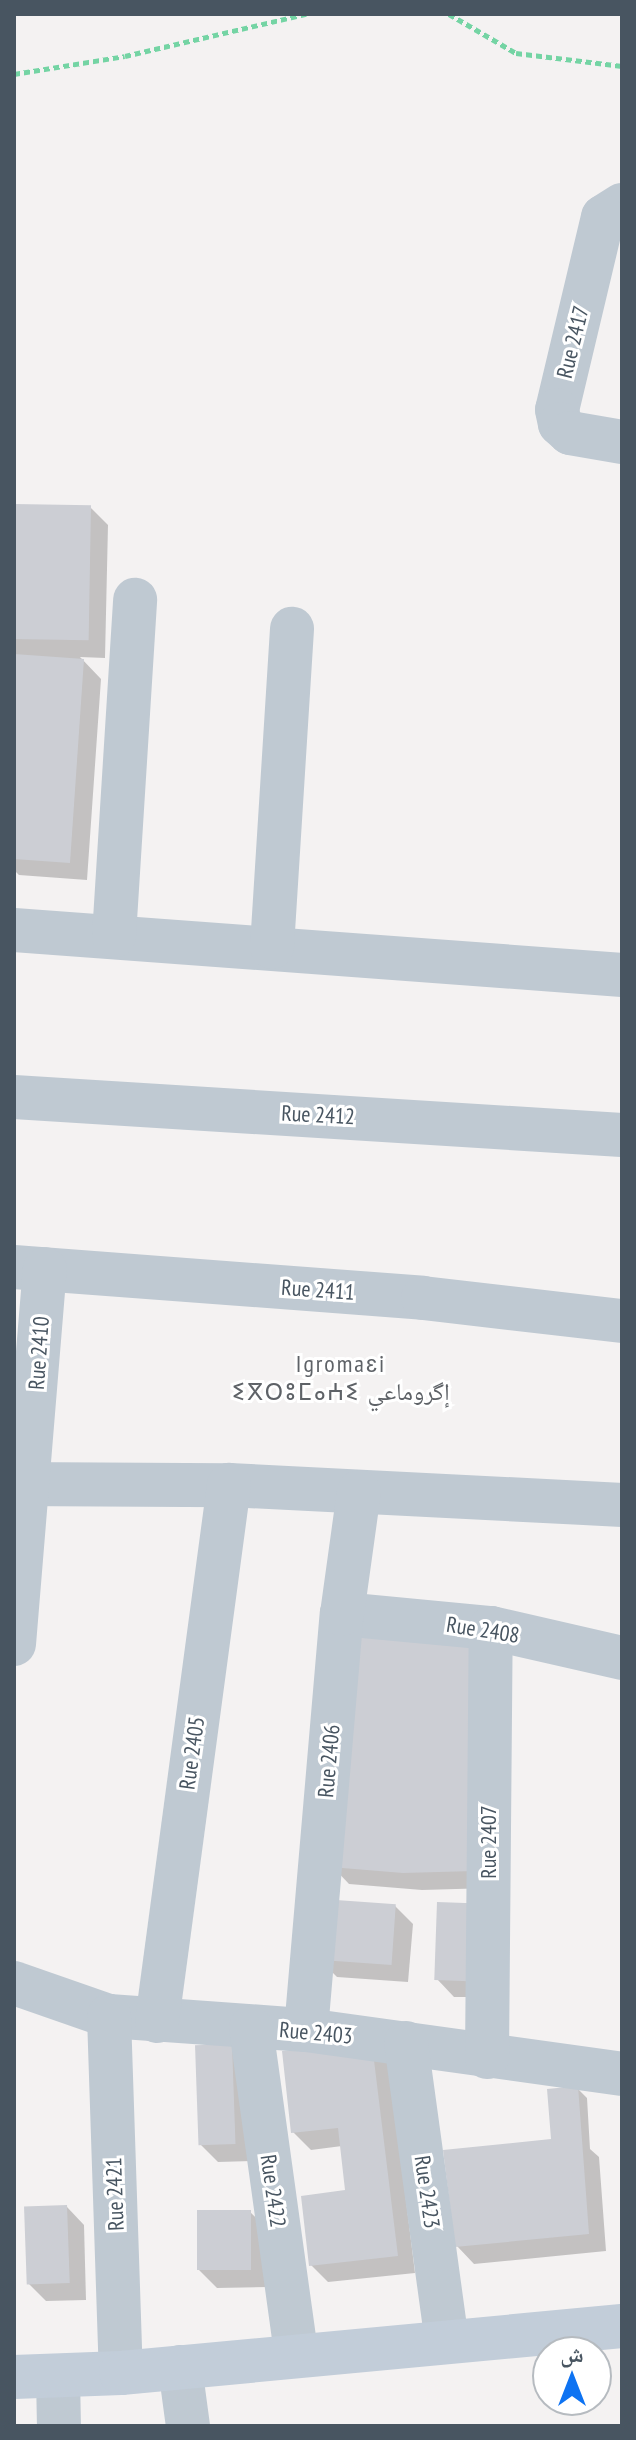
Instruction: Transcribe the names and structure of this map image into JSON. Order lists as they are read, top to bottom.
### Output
{
  "streets": {
    "street": [
      "Rue 2417",
      "Rue 2412",
      "Rue 2411",
      "Rue 2410",
      "Rue 2408",
      "Rue 2405",
      "Rue 2406",
      "Rue 2407",
      "Rue 2403",
      "Rue 2422",
      "Rue 2423",
      "Rue 2421"
    ]
  },
  "crossings": [
    ["Rue 2411", "Rue 2410"],
    ["Rue 2408", "Rue 2406"],
    ["Rue 2408", "Rue 2407"],
    ["Rue 2405", "Rue 2403"],
    ["Rue 2406", "Rue 2403"],
    ["Rue 2407", "Rue 2403"],
    ["Rue 2403", "Rue 2422"],
    ["Rue 2403", "Rue 2423"],
    ["Rue 2403", "Rue 2421"]
  ],
  "districts": ["Igromaɛi ⵉⴳⵔⵓⵎⴰⵄⵉ إگروماعي"],
  "north": "top"
}
